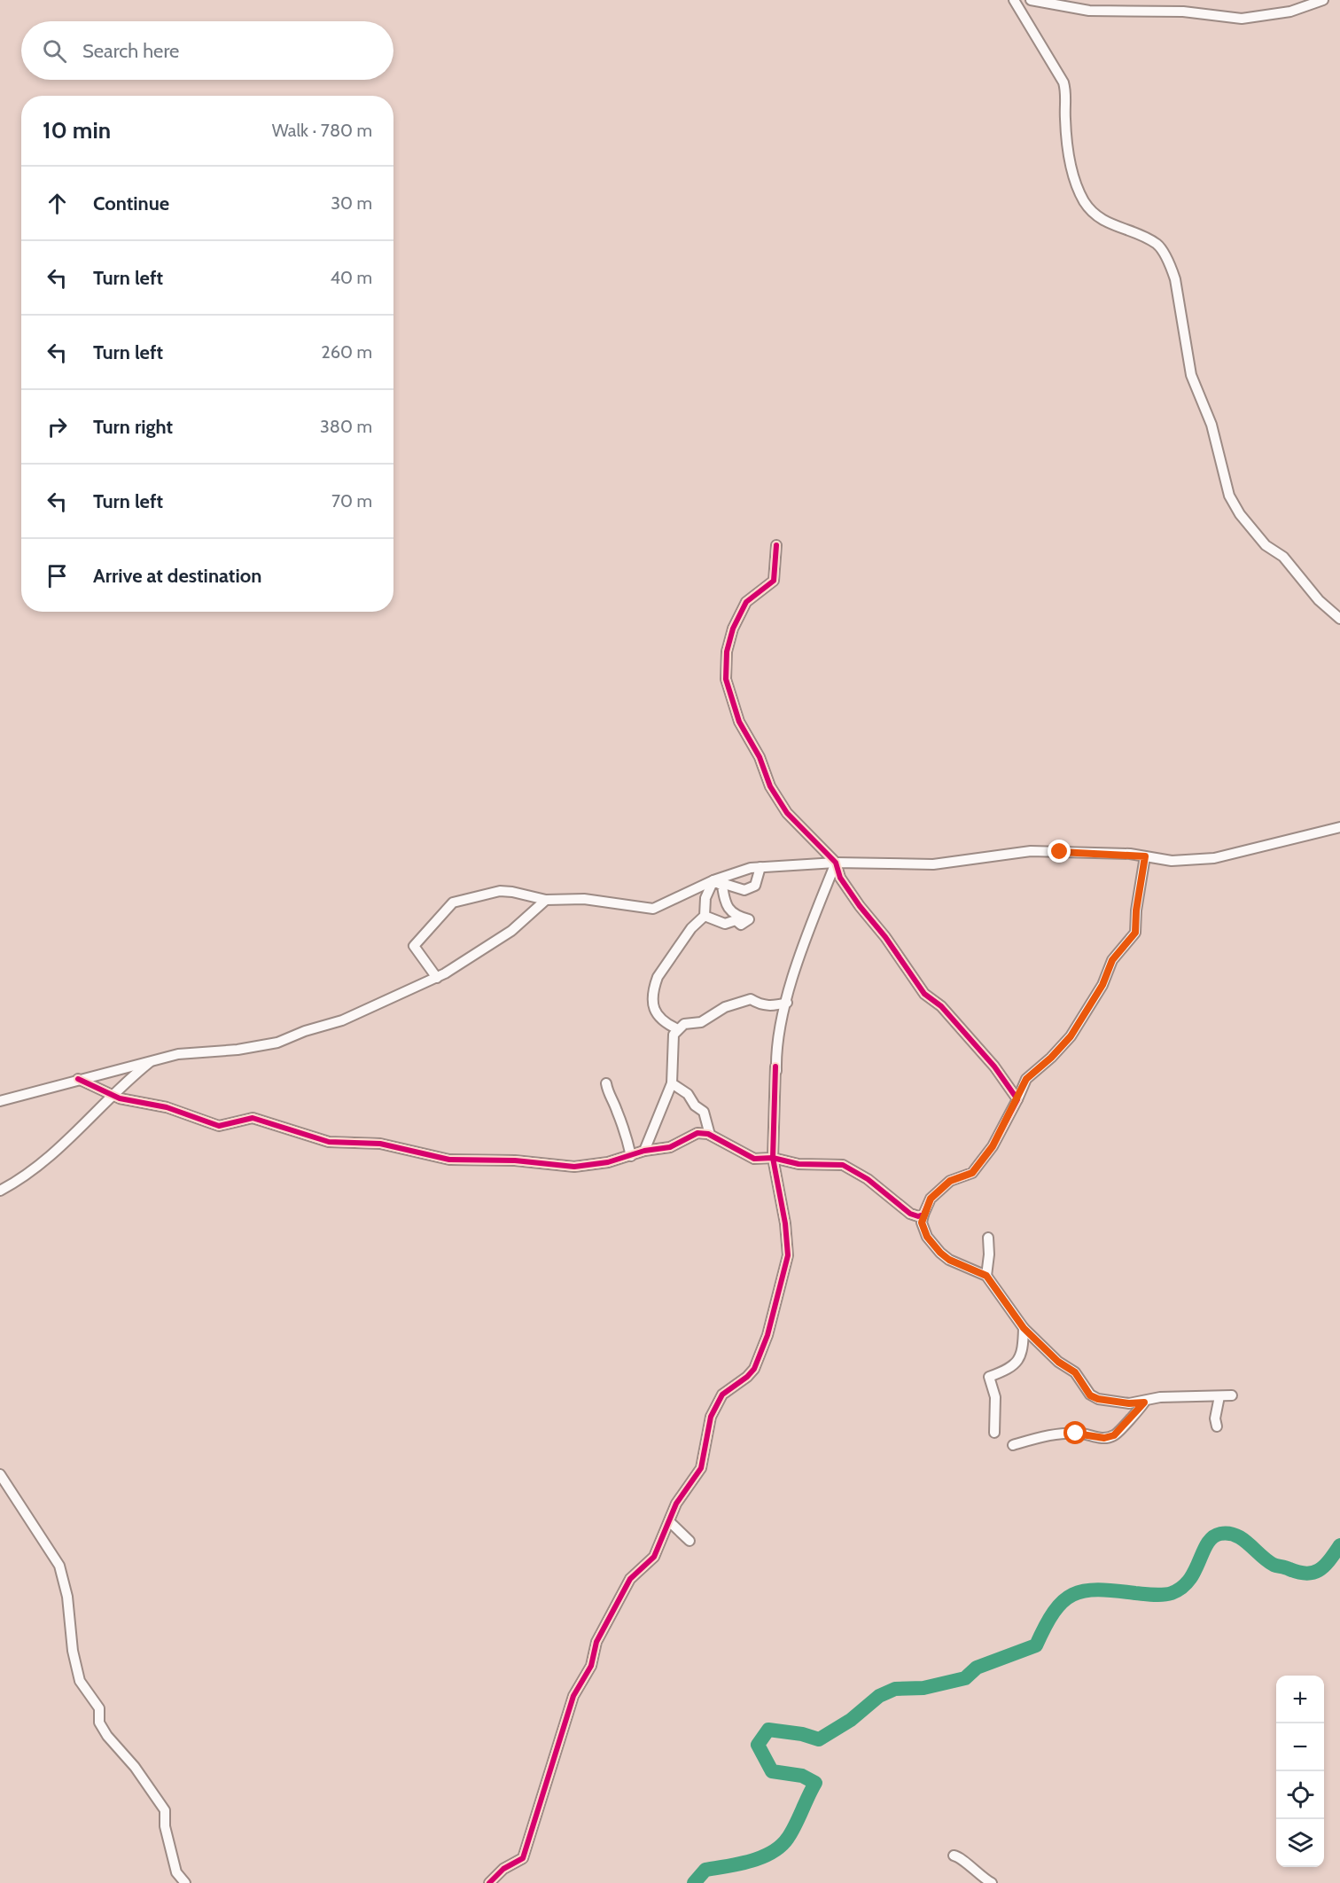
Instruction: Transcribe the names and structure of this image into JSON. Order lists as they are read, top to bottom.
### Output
{
  "page": {
    "search": "Search here",
    "heading": ["10 min", "Walk · 780 m"],
    "list": [
      ["Continue", "30 m"],
      ["Turn left", "40 m"],
      ["Turn left", "260 m"],
      ["Turn right", "380 m"],
      ["Turn left", "70 m"],
      "Arrive at destination"
    ],
    "map_buttons": ["+", "−"]
  }
}
